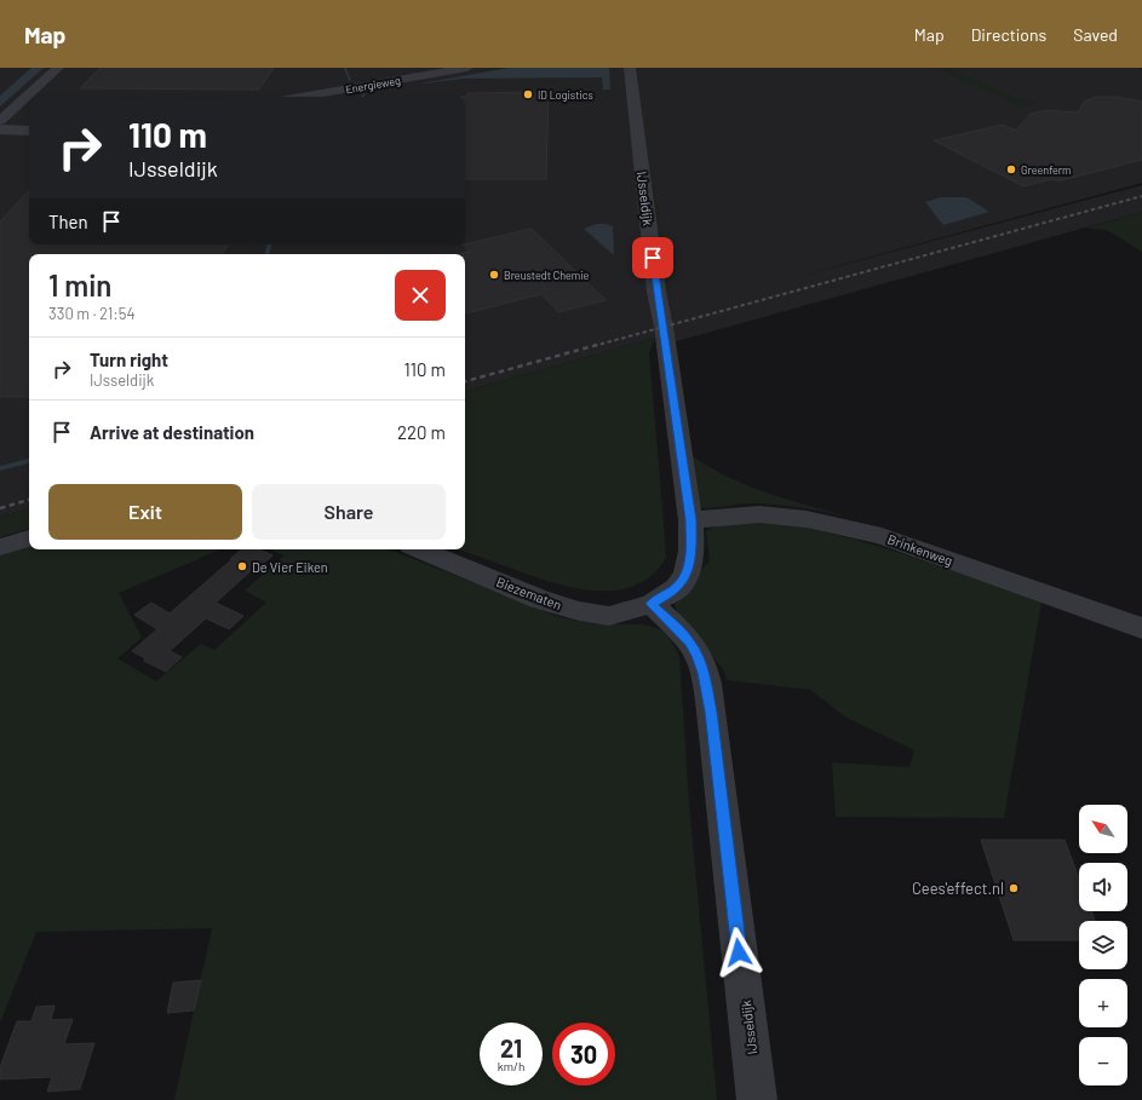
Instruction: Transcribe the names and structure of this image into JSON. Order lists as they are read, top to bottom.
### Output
{
  "streets": {
    "street": [
      "Energieweg",
      "IJsseldijk",
      "Brinkenweg",
      "Biezematen"
    ]
  },
  "crossings": [
    ["IJsseldijk", "Brinkenweg"],
    ["IJsseldijk", "Biezematen"]
  ],
  "places": [
    "ID Logistics",
    "Greenferm",
    "Breustedt Chemie",
    "De Vier Eiken",
    "Cees'effect.nl"
  ],
  "north": "top left",
  "page": {
    "header": "Map",
    "nav": ["Map", "Directions", "Saved"],
    "turn": ["110 m", "IJsseldijk"],
    "then": "Then",
    "heading": ["1 min", "330 m · 21:54"],
    "list": [
      {
        "name": "Turn right",
        "note": "IJsseldijk",
        "value": "110 m"
      },
      {
        "name": "Arrive at destination",
        "value": "220 m"
      }
    ],
    "buttons": ["Exit", "Share"],
    "map_buttons": ["+", "−"],
    "speed": "21 km/h",
    "limit": "30"
  }
}
